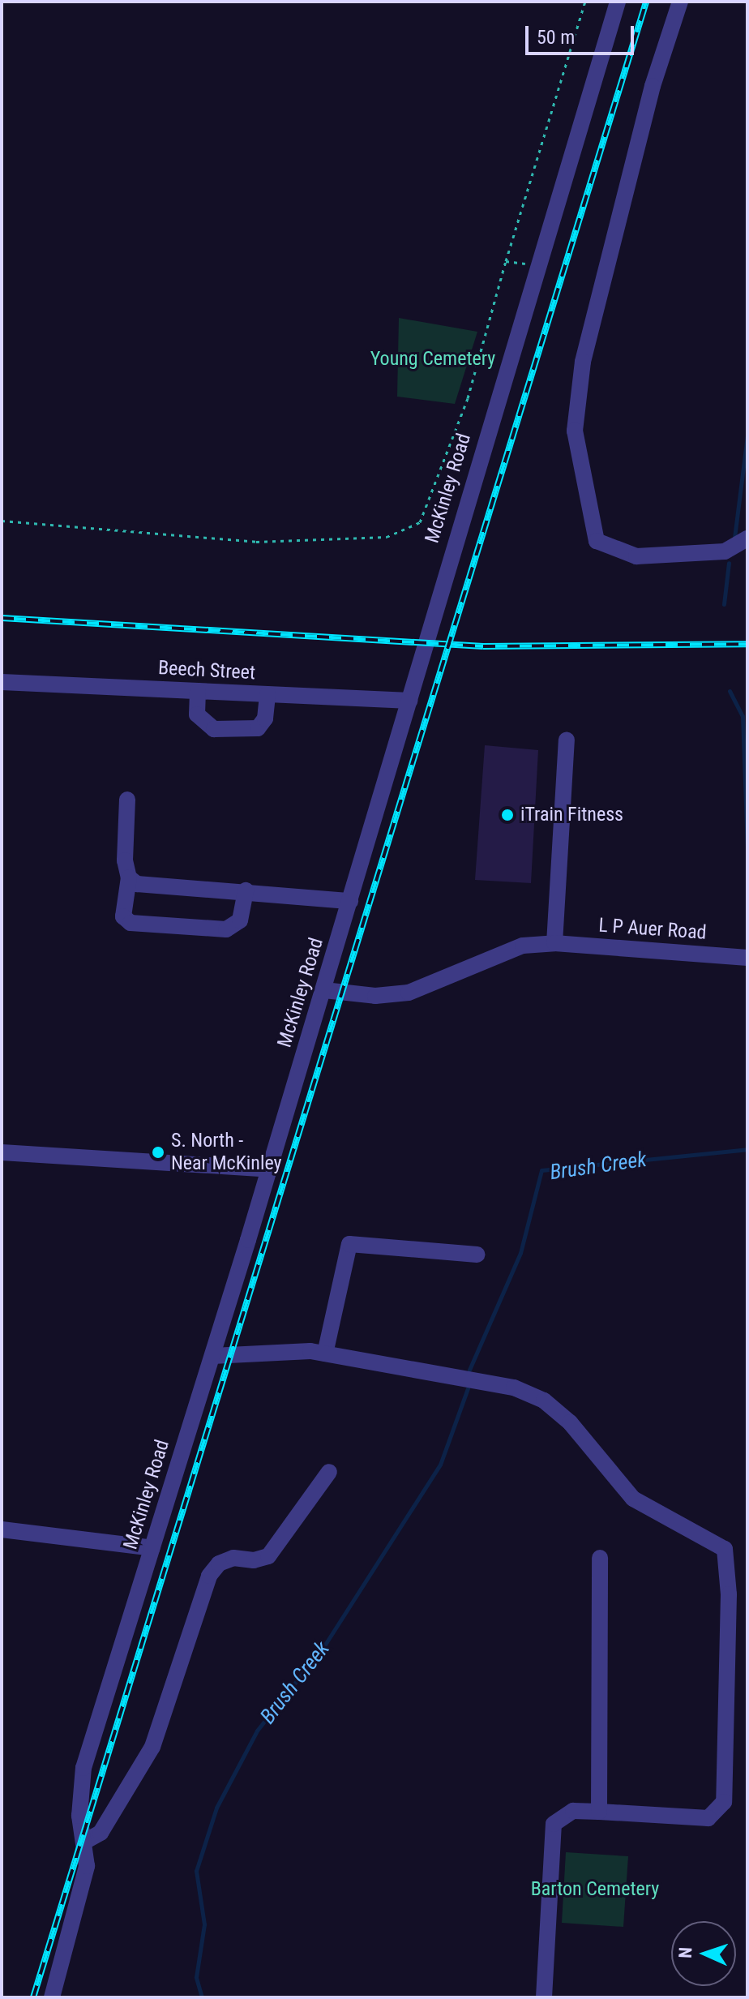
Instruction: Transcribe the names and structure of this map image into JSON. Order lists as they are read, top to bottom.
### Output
{
  "streets": {
    "street": ["McKinley Road", "Beech Street", "L P Auer Road"]
  },
  "crossings": [
    ["McKinley Road", "Beech Street"],
    ["McKinley Road", "L P Auer Road"]
  ],
  "water": ["Brush Creek"],
  "parks": ["Young Cemetery", "Barton Cemetery"],
  "places": ["iTrain Fitness", "S. North - Near McKinley"],
  "scale_bar": "50 m",
  "north": "left"
}
